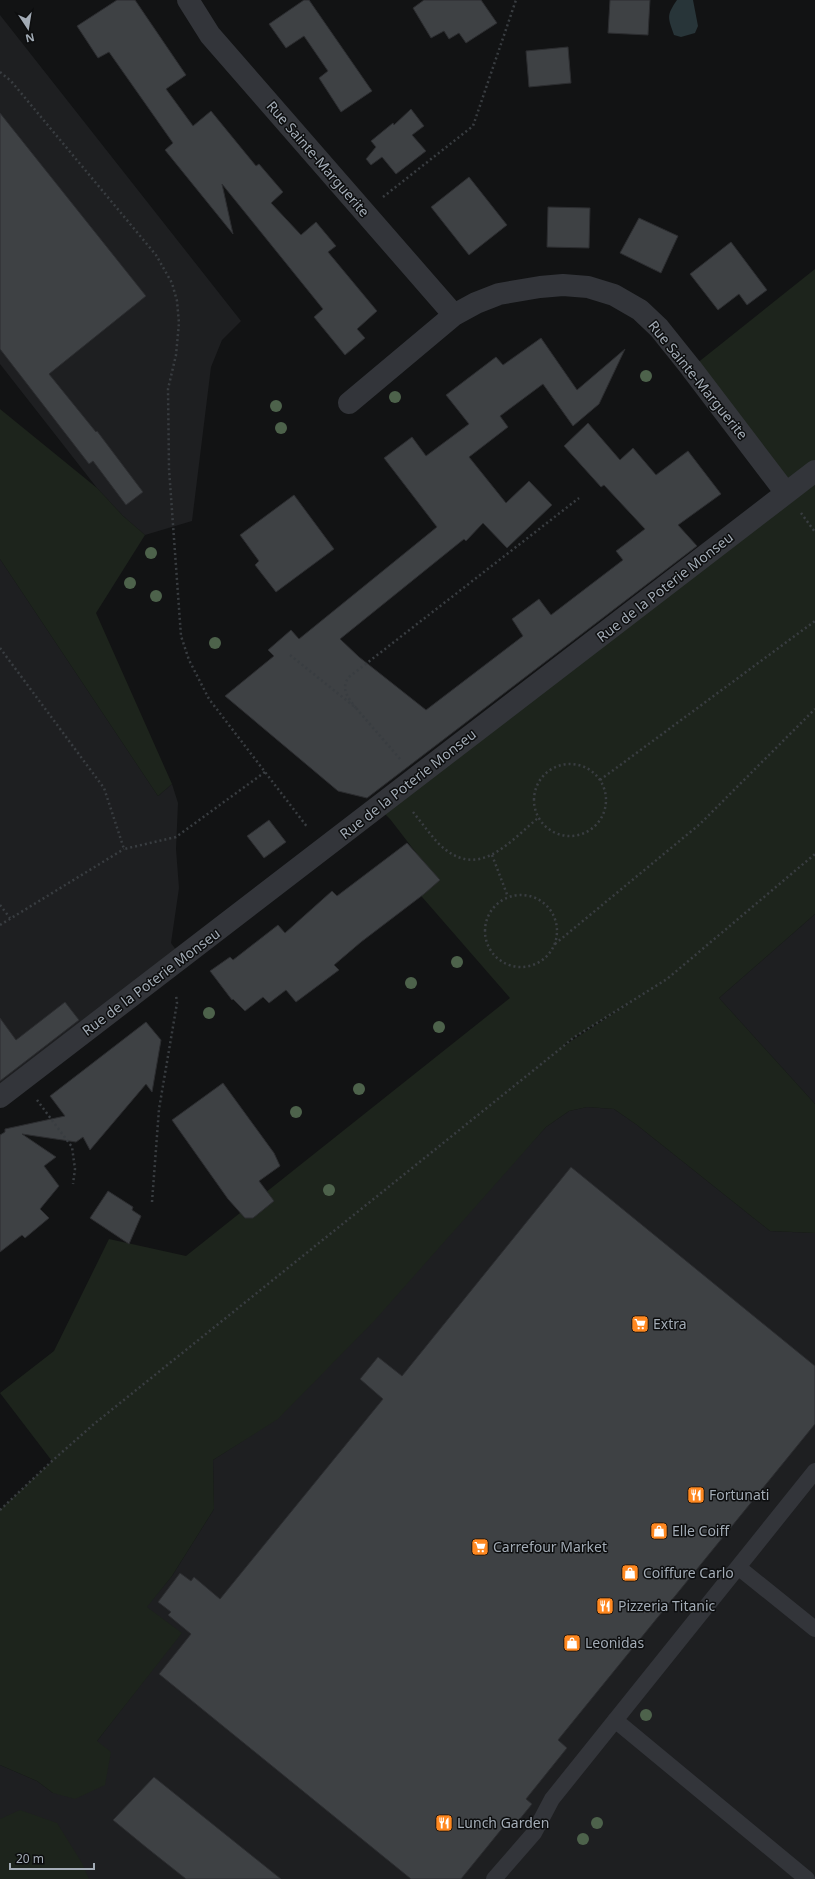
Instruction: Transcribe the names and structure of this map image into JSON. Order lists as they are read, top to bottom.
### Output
{
  "streets": {
    "street": ["Rue Sainte-Marguerite", "Rue de la Poterie Monseu"]
  },
  "crossings": [
    ["Rue Sainte-Marguerite", "Rue de la Poterie Monseu"]
  ],
  "places": {
    "supermarket": ["Extra", "Carrefour Market"],
    "restaurant": ["Fortunati", "Pizzeria Titanic", "Lunch Garden"],
    "shop": ["Elle Coiff", "Coiffure Carlo", "Leonidas"]
  },
  "scale_bar": "20 m",
  "north": "bottom"
}
